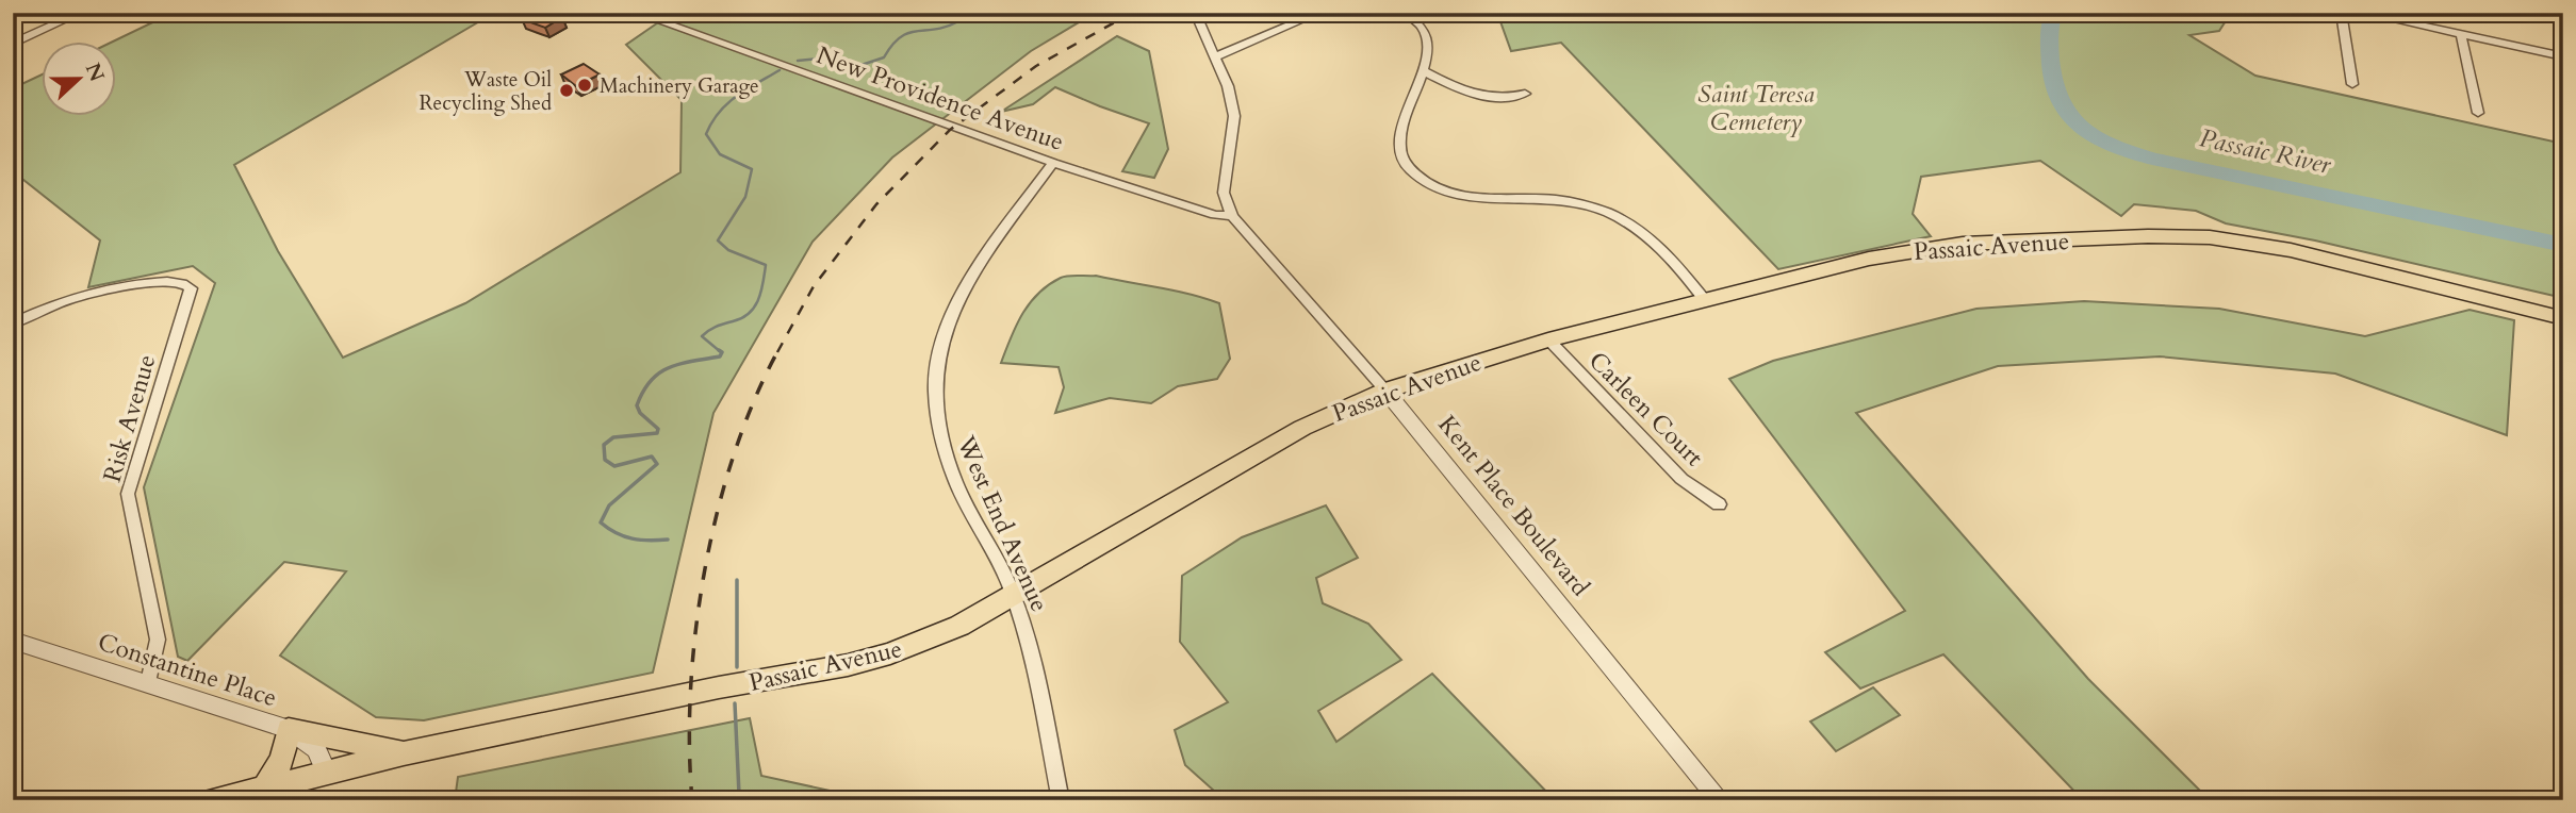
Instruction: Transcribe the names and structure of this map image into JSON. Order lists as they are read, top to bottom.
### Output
{
  "streets": {
    "main road": ["Passaic Avenue"],
    "street": [
      "New Providence Avenue",
      "Carleen Court",
      "Risk Avenue",
      "Kent Place Boulevard",
      "West End Avenue",
      "Constantine Place"
    ]
  },
  "crossings": [
    ["New Providence Avenue", "Kent Place Boulevard"],
    ["New Providence Avenue", "West End Avenue"],
    ["Passaic Avenue", "Carleen Court"],
    ["Passaic Avenue", "Kent Place Boulevard"],
    ["Passaic Avenue", "West End Avenue"],
    ["Passaic Avenue", "Constantine Place"],
    ["Risk Avenue", "Constantine Place"]
  ],
  "water": ["Passaic River"],
  "parks": ["Saint Teresa Cemetery"],
  "places": ["Machinery Garage", "Waste Oil Recycling Shed"],
  "north": "right"
}
